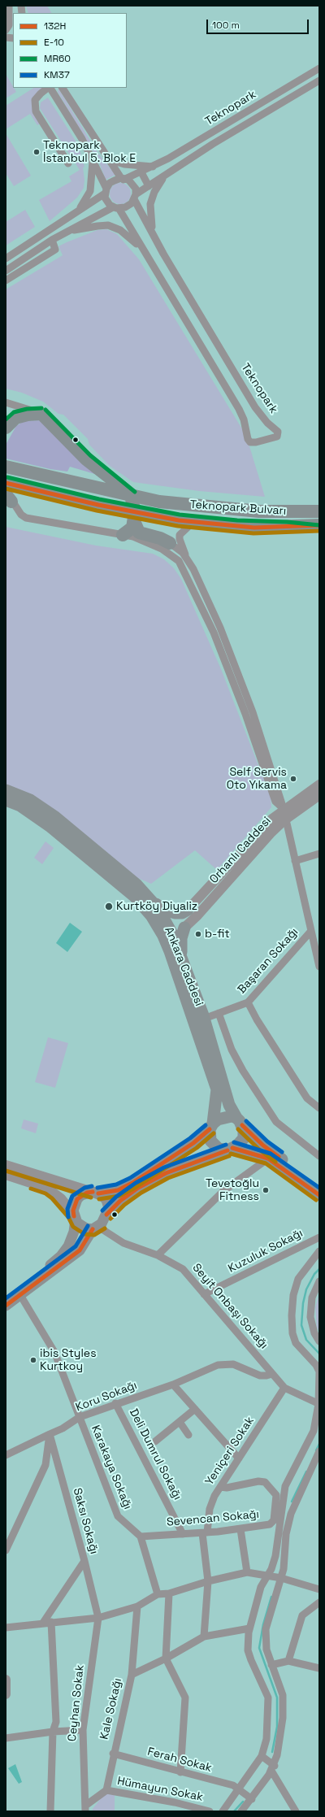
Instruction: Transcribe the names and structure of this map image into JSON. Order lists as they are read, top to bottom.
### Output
{
  "streets": {
    "highway": ["Teknopark Bulvarı"],
    "main road": ["Ankara Caddesi"],
    "street": [
      "Teknopark",
      "Orhanlı Caddesi",
      "Başaran Sokağı",
      "Kuzuluk Sokağı",
      "Seyit Onbaşı Sokağı",
      "Koru Sokağı",
      "Yeniçeri Sokak",
      "Deli Dumrul Sokağı",
      "Karakaya Sokağı",
      "Sevencan Sokağı",
      "Saksı Sokağı",
      "Ceyhan Sokak",
      "Kale Sokağı",
      "Ferah Sokak",
      "Hümayun Sokak"
    ]
  },
  "crossings": [
    ["Başaran Sokağı", "Ankara Caddesi"],
    ["Kuzuluk Sokağı", "Seyit Onbaşı Sokağı"],
    ["Seyit Onbaşı Sokağı", "Koru Sokağı"],
    ["Seyit Onbaşı Sokağı", "Yeniçeri Sokak"],
    ["Koru Sokağı", "Deli Dumrul Sokağı"],
    ["Koru Sokağı", "Karakaya Sokağı"],
    ["Koru Sokağı", "Saksı Sokağı"],
    ["Yeniçeri Sokak", "Sevencan Sokağı"],
    ["Deli Dumrul Sokağı", "Sevencan Sokağı"],
    ["Karakaya Sokağı", "Sevencan Sokağı"],
    ["Kale Sokağı", "Ferah Sokak"],
    ["Kale Sokağı", "Hümayun Sokak"]
  ],
  "places": [
    "Teknopark İstanbul 5. Blok E",
    "Self Servis Oto Yıkama",
    "Kurtköy Diyaliz",
    "b-fit",
    "Tevetoğlu Fitness",
    "ibis Styles Kurtkoy"
  ],
  "lines": [
    "transit line MR60",
    "transit line 132H",
    "transit line E-10",
    "transit line KM37"
  ],
  "legend": [
    "132H",
    "E-10",
    "MR60",
    "KM37"
  ],
  "scale_bar": "100 m"
}
